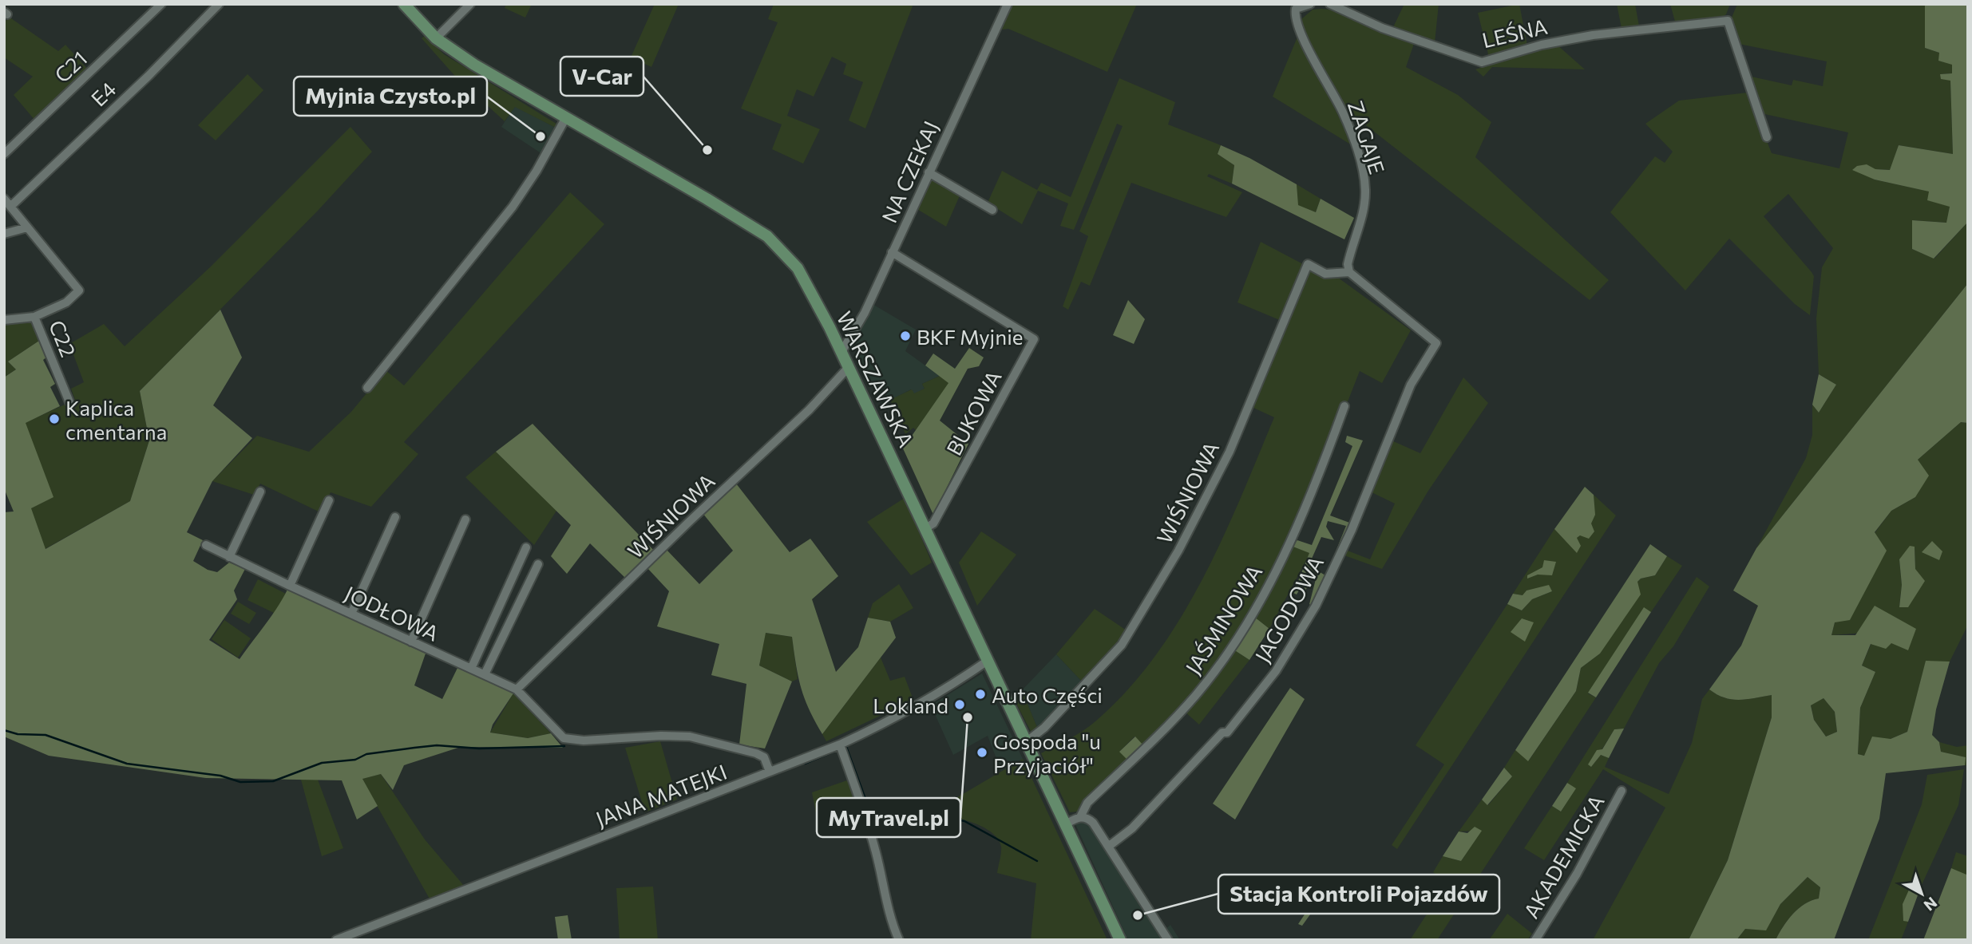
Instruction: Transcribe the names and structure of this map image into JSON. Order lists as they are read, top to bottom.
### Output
{
  "streets": {
    "main road": ["WARSZAWSKA"],
    "street": [
      "LEŚNA",
      "C21",
      "E4",
      "ZAGAJE",
      "NA CZEKAJ",
      "C22",
      "BUKOWA",
      "WIŚNIOWA",
      "JAGODOWA",
      "JODŁOWA",
      "JAŚMINOWA",
      "JANA MATEJKI",
      "AKADEMICKA"
    ]
  },
  "crossings": [
    ["ZAGAJE", "WIŚNIOWA"],
    ["ZAGAJE", "JAGODOWA"],
    ["NA CZEKAJ", "WARSZAWSKA"],
    ["NA CZEKAJ", "BUKOWA"],
    ["WARSZAWSKA", "BUKOWA"],
    ["WARSZAWSKA", "WIŚNIOWA"],
    ["WARSZAWSKA", "JANA MATEJKI"],
    ["WIŚNIOWA", "JAGODOWA"],
    ["WIŚNIOWA", "JODŁOWA"],
    ["JODŁOWA", "JANA MATEJKI"]
  ],
  "places": [
    "Myjnia Czysto.pl",
    "V-Car",
    "BKF Myjnie",
    "Kaplica cmentarna",
    "Auto Części",
    "Lokland",
    "MyTravel.pl",
    "Gospoda \"u Przyjaciół\"",
    "Stacja Kontroli Pojazdów"
  ],
  "north": "bottom right"
}
